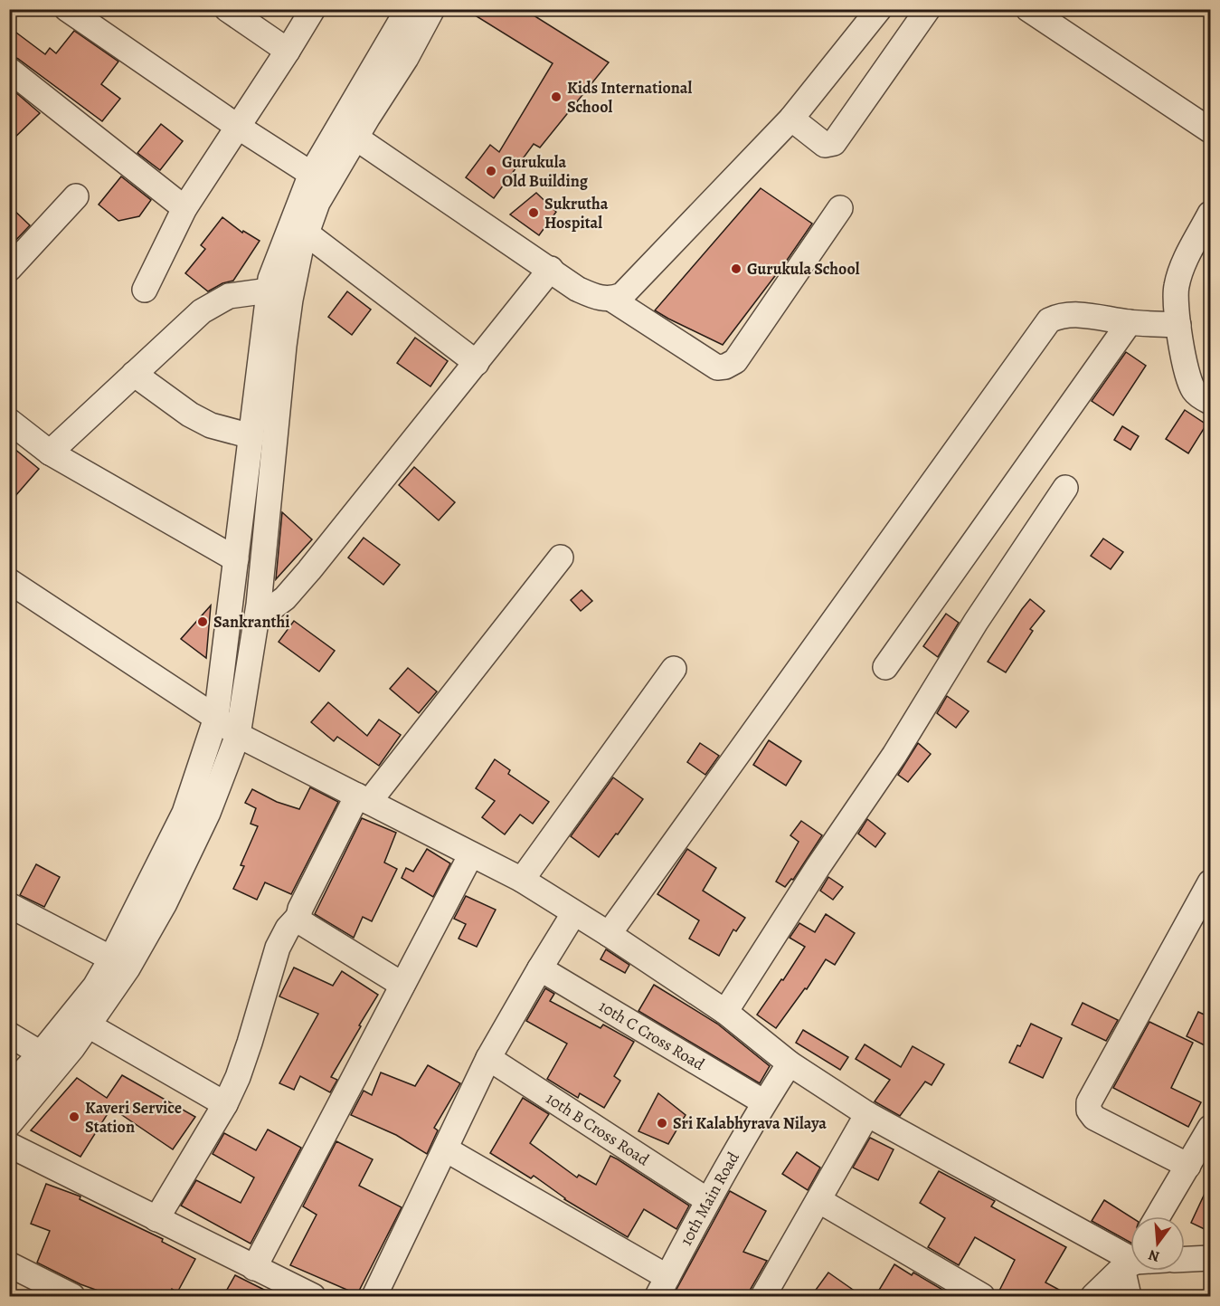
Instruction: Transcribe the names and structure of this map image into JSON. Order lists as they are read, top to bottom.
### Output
{
  "streets": {
    "street": ["10th C Cross Road", "10th B Cross Road", "10th Main Road"]
  },
  "crossings": [
    ["10th C Cross Road", "10th Main Road"],
    ["10th B Cross Road", "10th Main Road"]
  ],
  "places": [
    "Kids International School",
    "Gurukula Old Building",
    "Sukrutha Hospital",
    "Gurukula School",
    "Sankranthi",
    "Kaveri Service Station",
    "Sri Kalabhyrava Nilaya"
  ],
  "north": "bottom"
}
